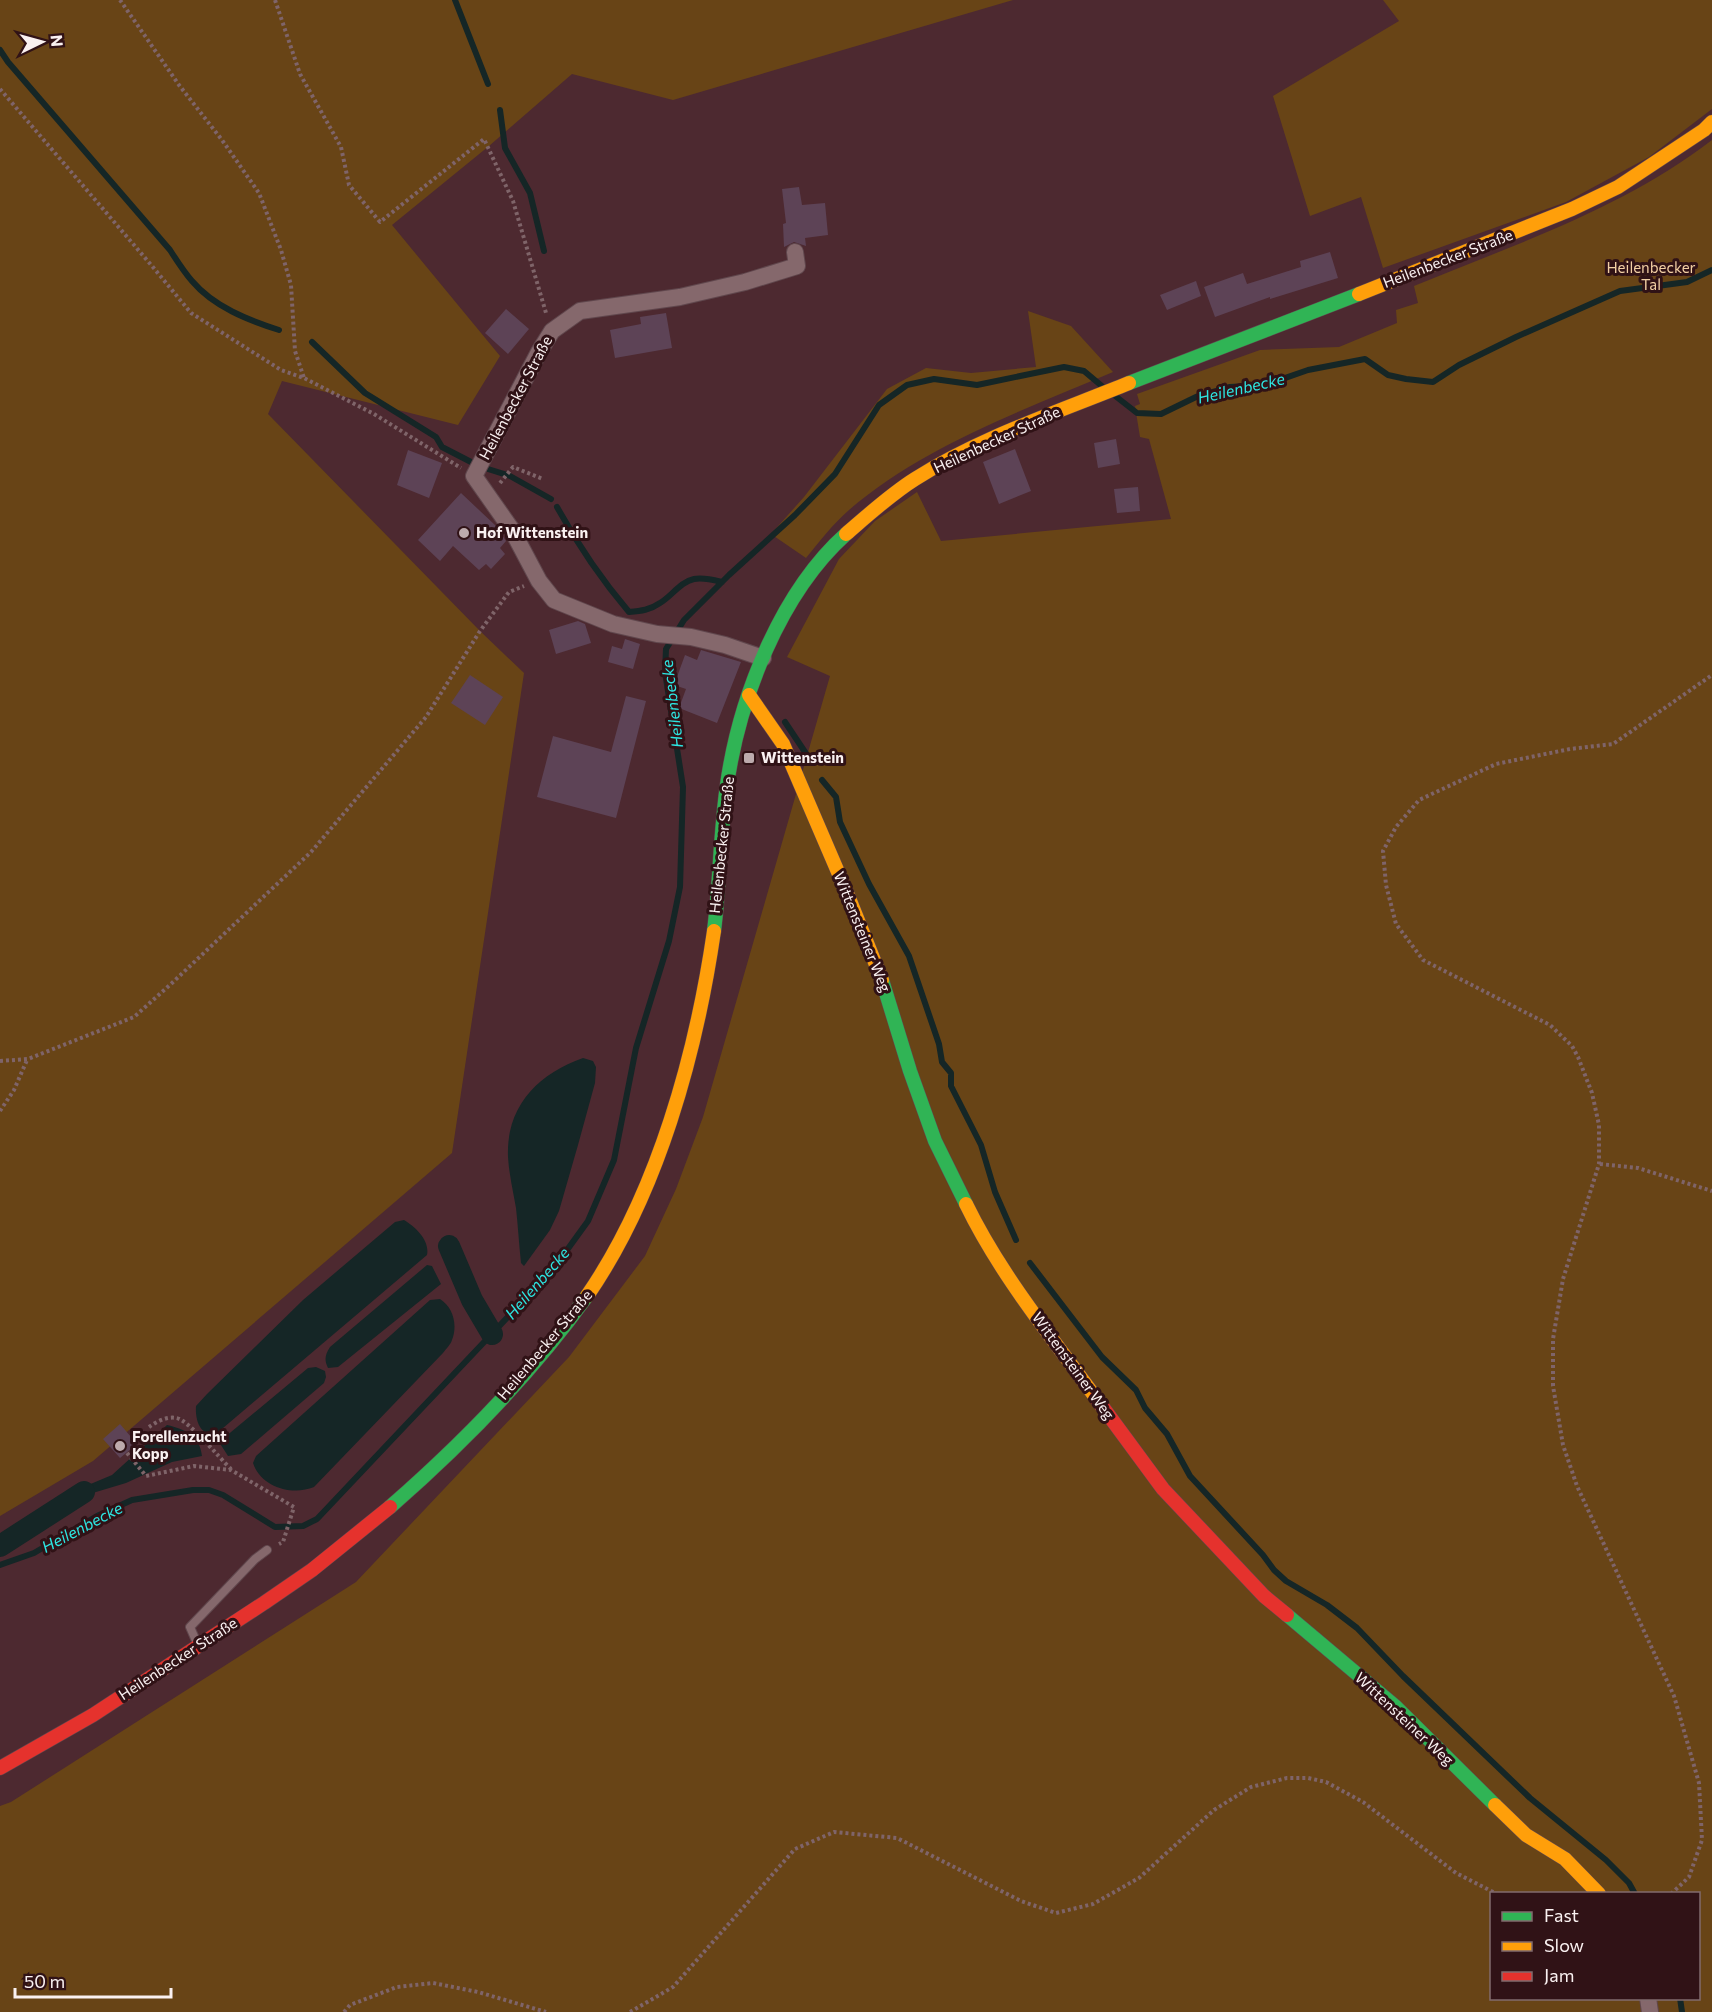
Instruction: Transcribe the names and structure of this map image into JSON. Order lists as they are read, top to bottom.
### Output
{
  "streets": {
    "main road": ["Heilenbecker Straße", "Wittensteiner Weg"]
  },
  "crossings": [
    ["Heilenbecker Straße", "Wittensteiner Weg"]
  ],
  "water": ["Heilenbecke"],
  "parks": ["Heilenbecker Tal"],
  "places": {
    "other": ["Hof Wittenstein", "Forellenzucht Kopp"],
    "transit": ["Wittenstein"]
  },
  "legend": ["Fast", "Slow", "Jam"],
  "scale_bar": "50 m",
  "north": "right"
}
